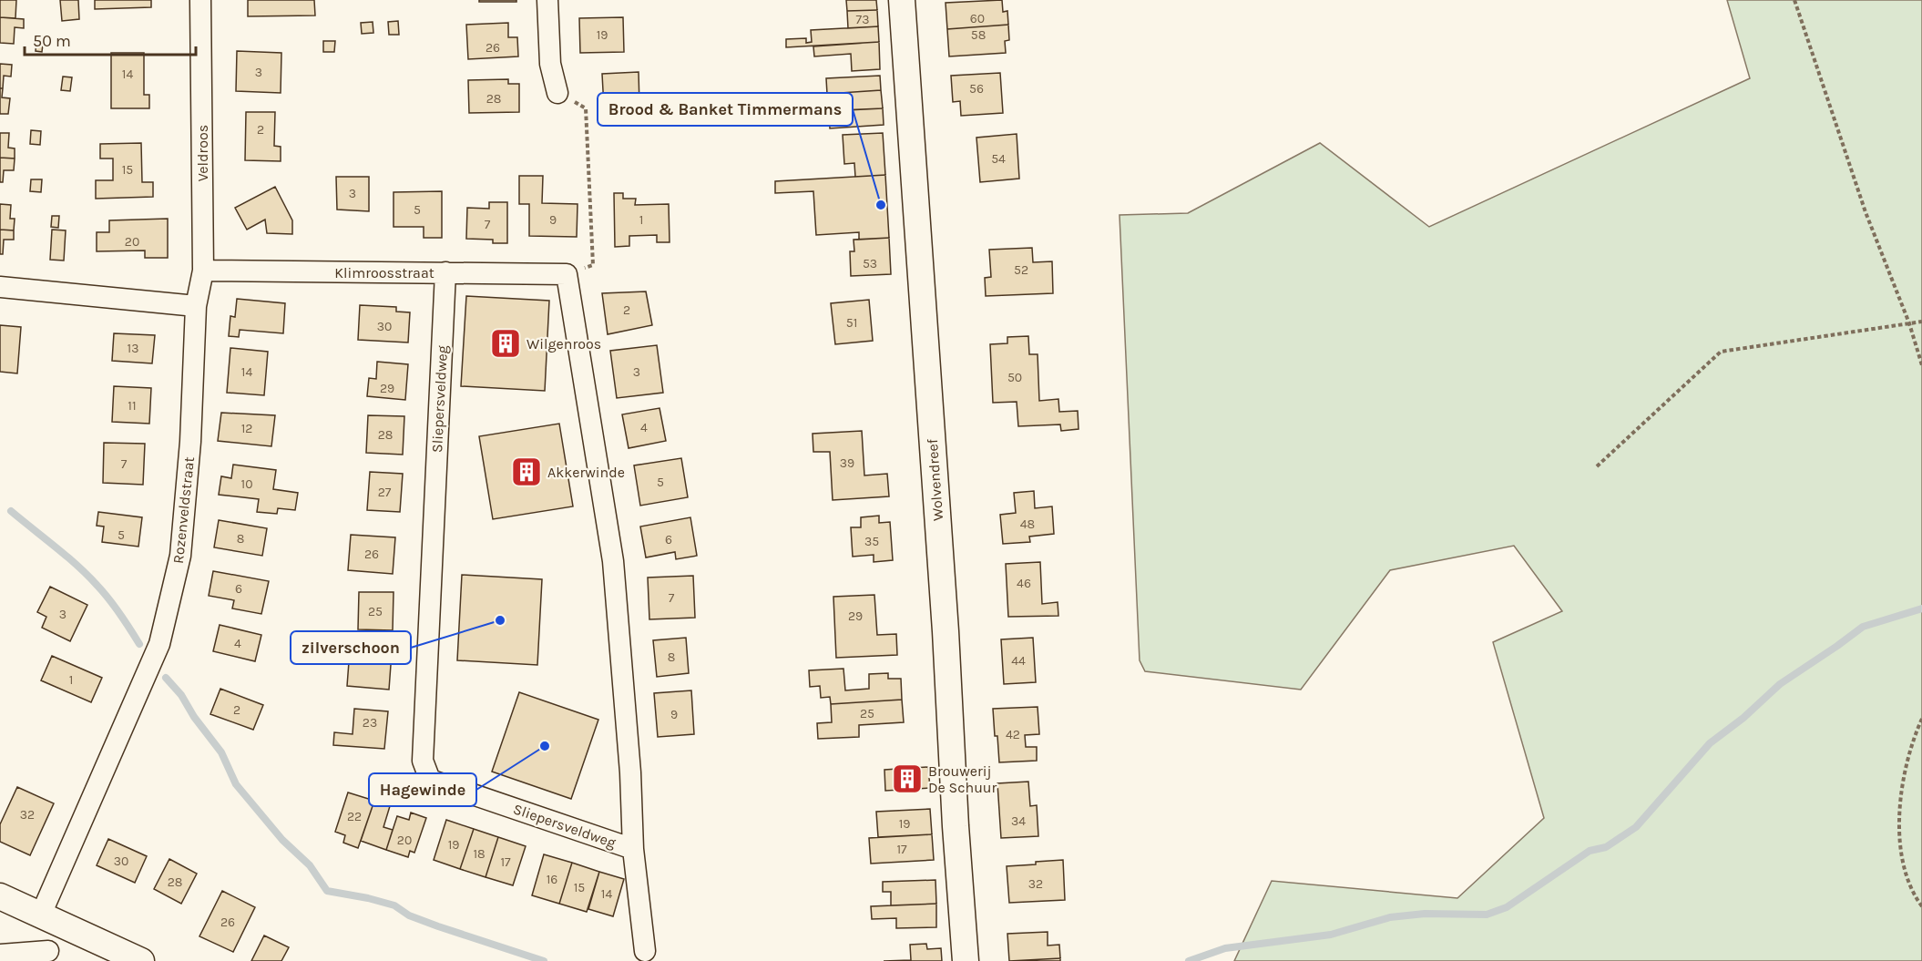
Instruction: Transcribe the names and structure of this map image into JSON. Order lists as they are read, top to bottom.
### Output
{
  "streets": {
    "street": [
      "Veldroos",
      "Klimroosstraat",
      "Sliepersveldweg",
      "Wolvendreef",
      "Rozenveldstraat"
    ]
  },
  "crossings": [
    ["Veldroos", "Klimroosstraat"],
    ["Veldroos", "Rozenveldstraat"],
    ["Klimroosstraat", "Sliepersveldweg"]
  ],
  "places": {
    "other": ["Brood & Banket Timmermans", "zilverschoon", "Hagewinde"],
    "building": ["Wilgenroos", "Akkerwinde", "Brouwerij De Schuur"]
  },
  "house_numbers": [
    "60",
    "73",
    "19",
    "58",
    "26",
    "3",
    "14",
    "56",
    "28",
    "2",
    "54",
    "15",
    "3",
    "5",
    "9",
    "1",
    "7",
    "20",
    "53",
    "52",
    "2",
    "51",
    "30",
    "13",
    "14",
    "3",
    "50",
    "29",
    "11",
    "4",
    "12",
    "28",
    "39",
    "7",
    "5",
    "10",
    "27",
    "48",
    "5",
    "8",
    "6",
    "35",
    "26",
    "46",
    "6",
    "7",
    "25",
    "3",
    "29",
    "4",
    "8",
    "44",
    "1",
    "2",
    "25",
    "9",
    "23",
    "42",
    "32",
    "22",
    "34",
    "19",
    "20",
    "19",
    "17",
    "18",
    "30",
    "17",
    "16",
    "28",
    "32",
    "15",
    "14",
    "26"
  ],
  "scale_bar": "50 m"
}
